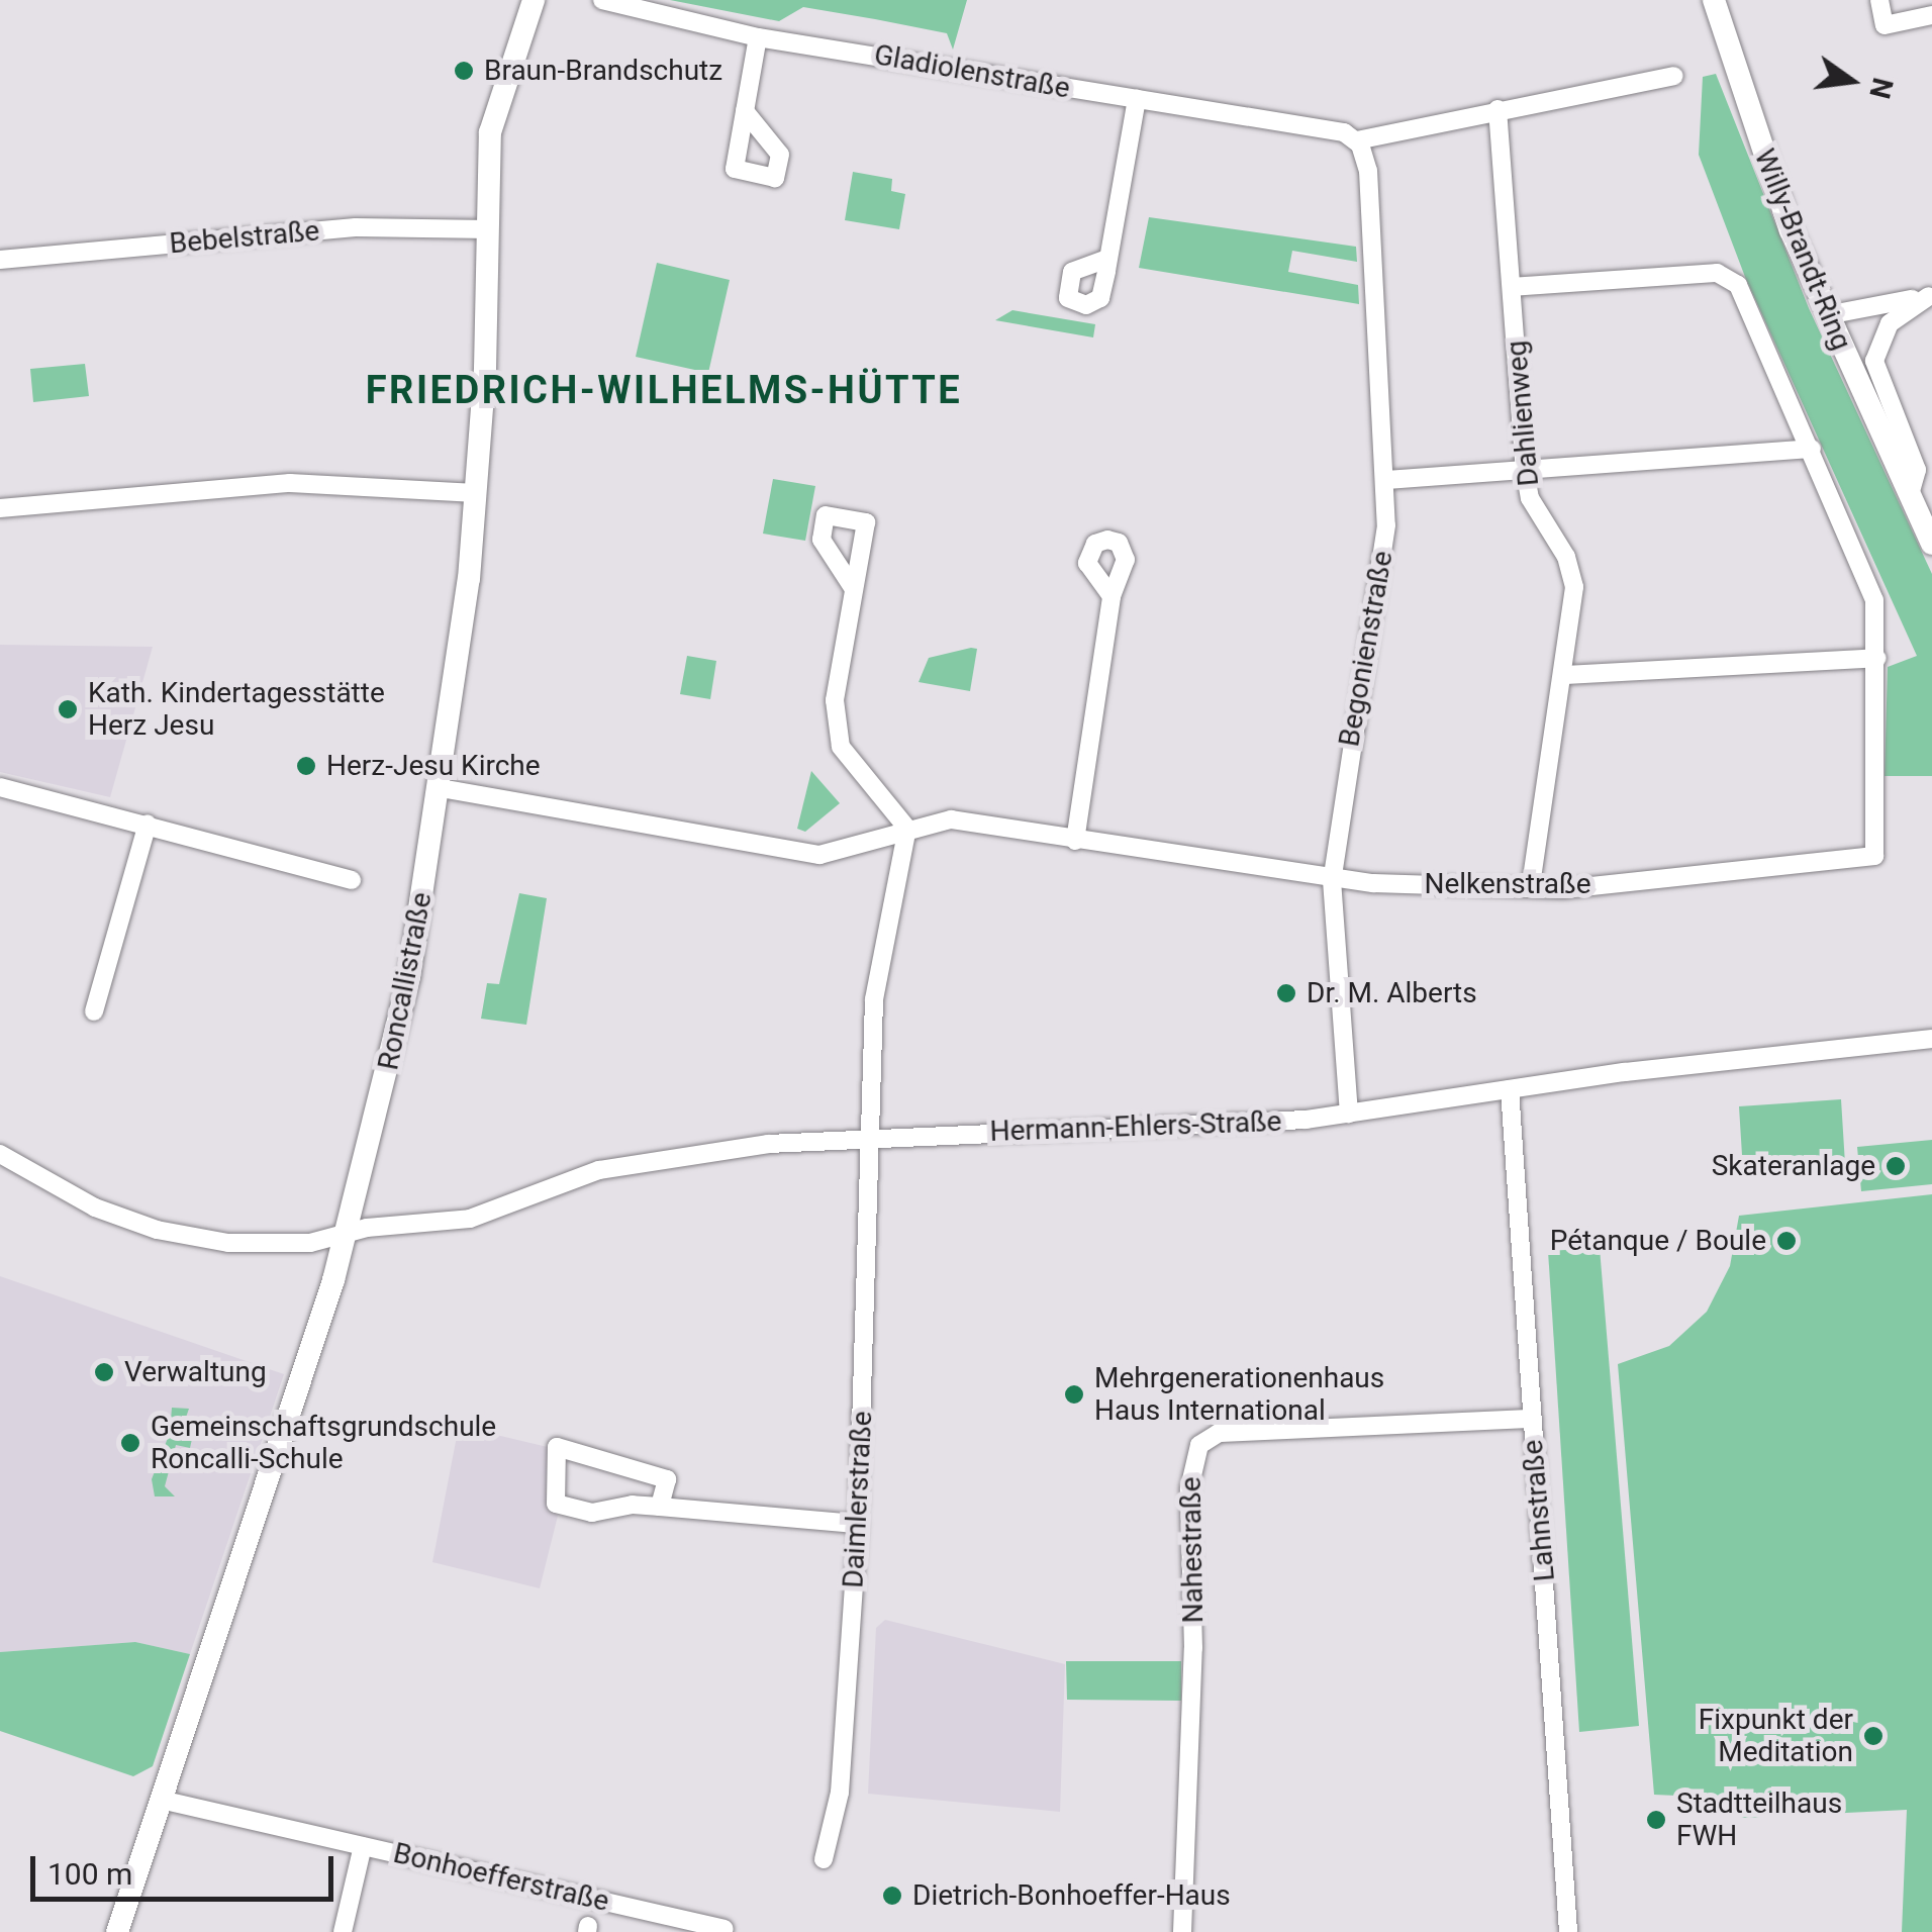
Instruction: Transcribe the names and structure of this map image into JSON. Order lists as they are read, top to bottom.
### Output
{
  "streets": {
    "street": [
      "Gladiolenstraße",
      "Bebelstraße",
      "Willy-Brandt-Ring",
      "Dahlienweg",
      "Begonienstraße",
      "Nelkenstraße",
      "Roncallistraße",
      "Hermann-Ehlers-Straße",
      "Daimlerstraße",
      "Lahnstraße",
      "Nahestraße",
      "Bonhoefferstraße"
    ]
  },
  "crossings": [
    ["Gladiolenstraße", "Dahlienweg"],
    ["Gladiolenstraße", "Begonienstraße"],
    ["Bebelstraße", "Roncallistraße"],
    ["Dahlienweg", "Nelkenstraße"],
    ["Begonienstraße", "Nelkenstraße"],
    ["Begonienstraße", "Hermann-Ehlers-Straße"],
    ["Nelkenstraße", "Roncallistraße"],
    ["Roncallistraße", "Hermann-Ehlers-Straße"],
    ["Roncallistraße", "Bonhoefferstraße"],
    ["Hermann-Ehlers-Straße", "Daimlerstraße"],
    ["Hermann-Ehlers-Straße", "Lahnstraße"],
    ["Lahnstraße", "Nahestraße"]
  ],
  "districts": ["FRIEDRICH-WILHELMS-HÜTTE"],
  "places": [
    "Braun-Brandschutz",
    "Kath. Kindertagesstätte Herz Jesu",
    "Herz-Jesu Kirche",
    "Dr. M. Alberts",
    "Skateranlage",
    "Pétanque / Boule",
    "Verwaltung",
    "Mehrgenerationenhaus Haus International",
    "Gemeinschaftsgrundschule Roncalli-Schule",
    "Fixpunkt der Meditation",
    "Stadtteilhaus FWH",
    "Dietrich-Bonhoeffer-Haus"
  ],
  "scale_bar": "100 m",
  "north": "right"
}
